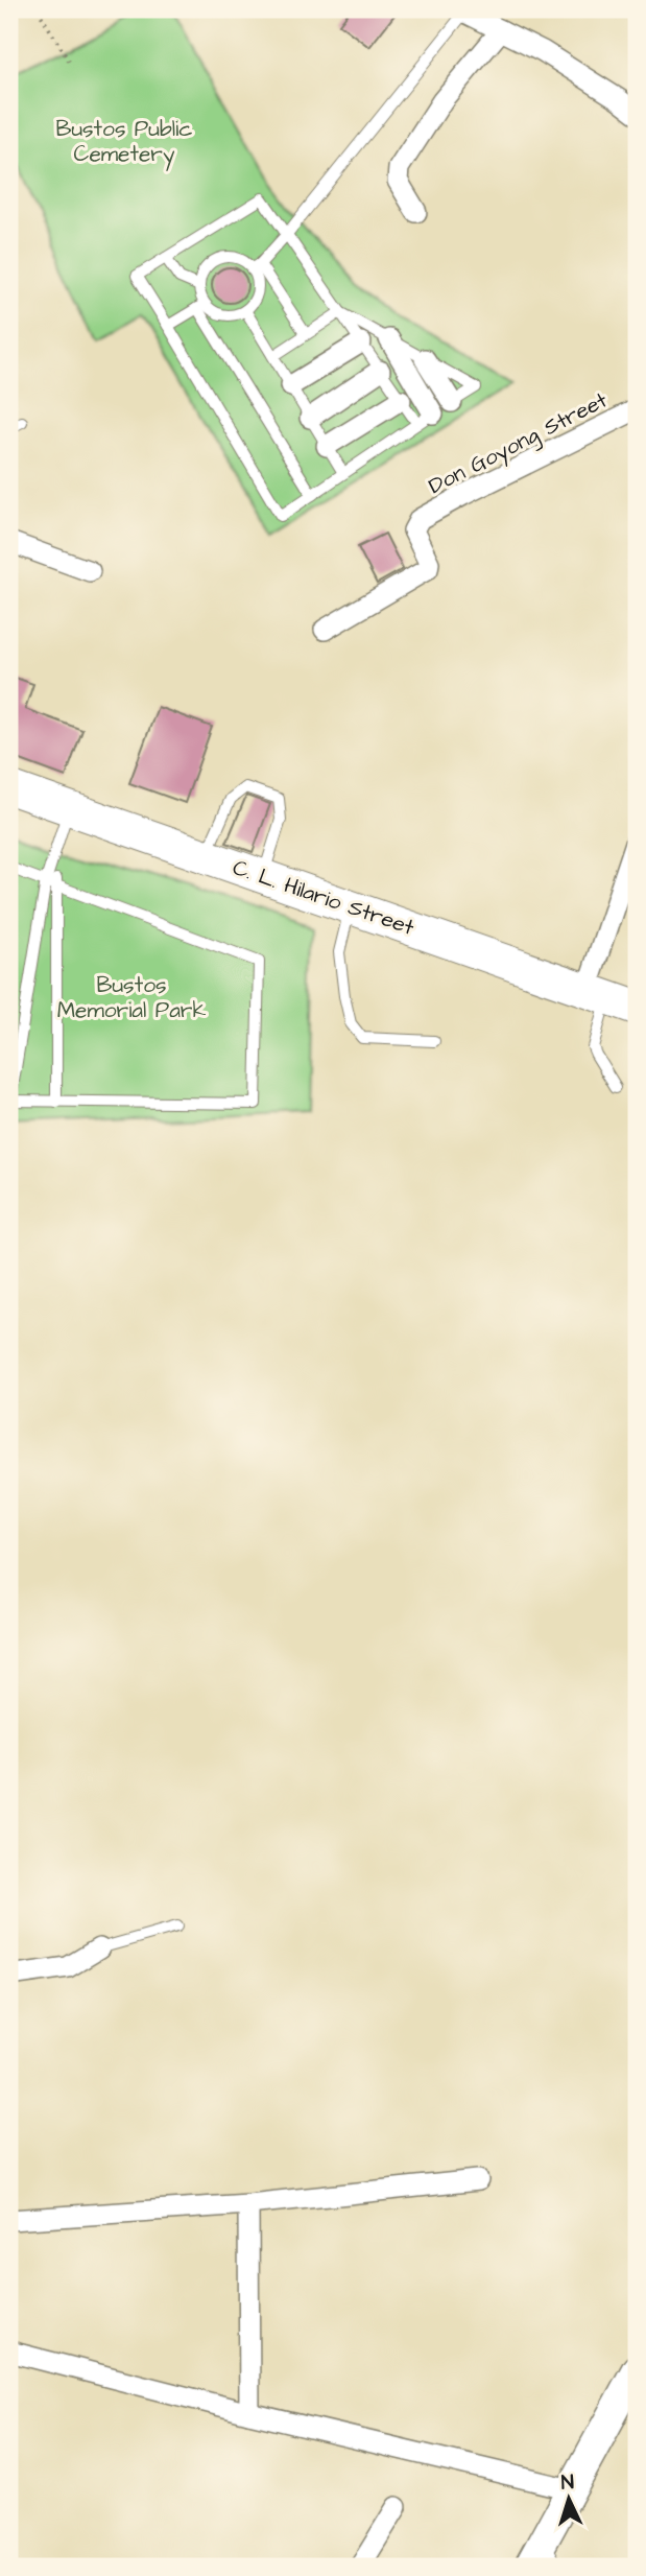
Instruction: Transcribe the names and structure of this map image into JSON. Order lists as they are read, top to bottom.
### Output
{
  "streets": {
    "main road": ["C. L. Hilario Street"],
    "street": ["Don Goyong Street"]
  },
  "parks": ["Bustos Public Cemetery", "Bustos Memorial Park"],
  "north": "top"
}
